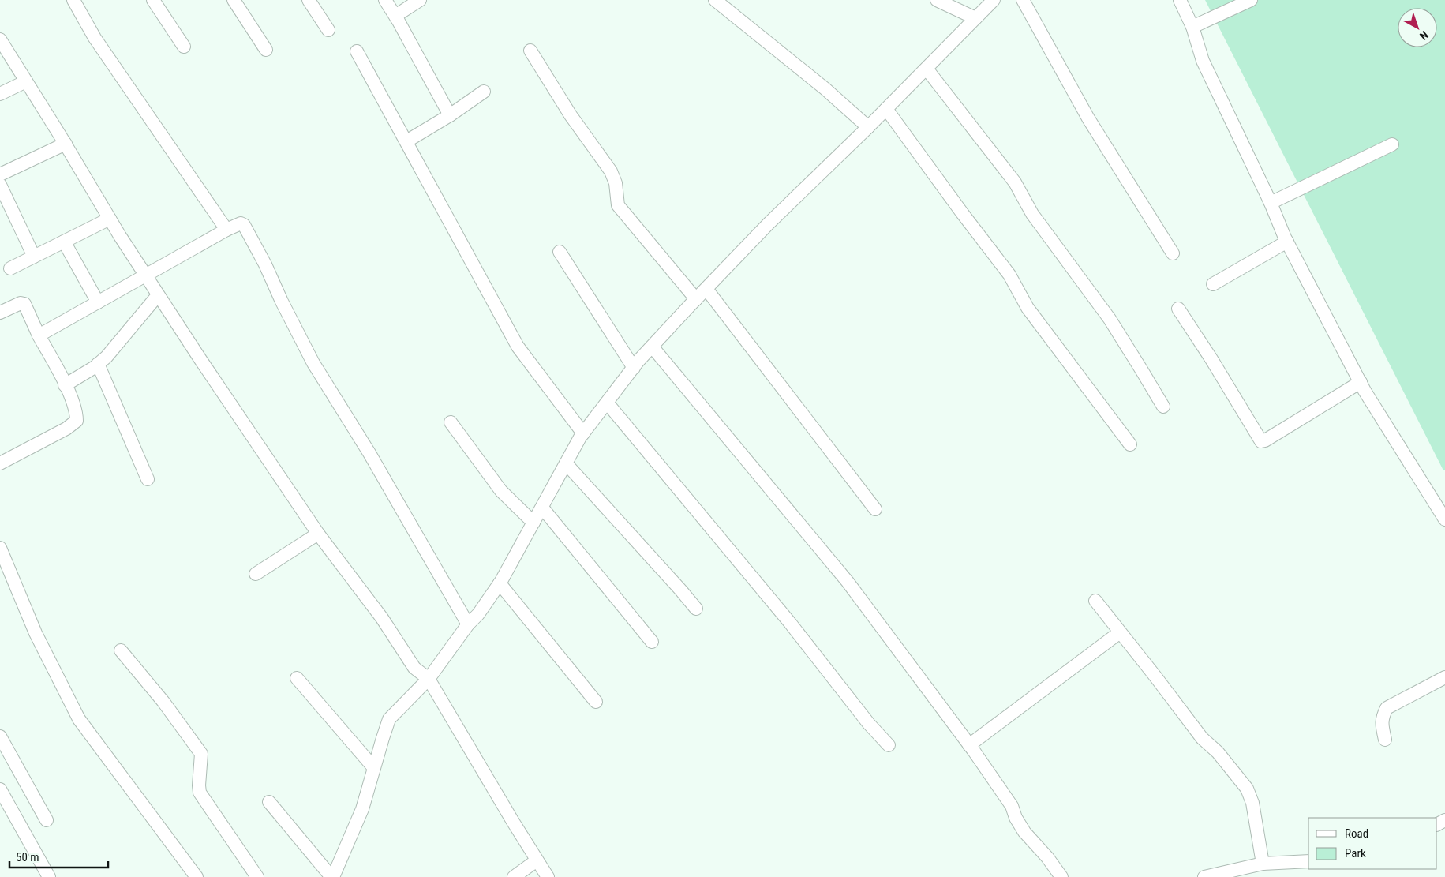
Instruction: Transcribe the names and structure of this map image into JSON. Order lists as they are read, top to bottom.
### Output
{
  "legend": ["Road", "Park"],
  "scale_bar": "50 m",
  "north": "bottom right"
}
